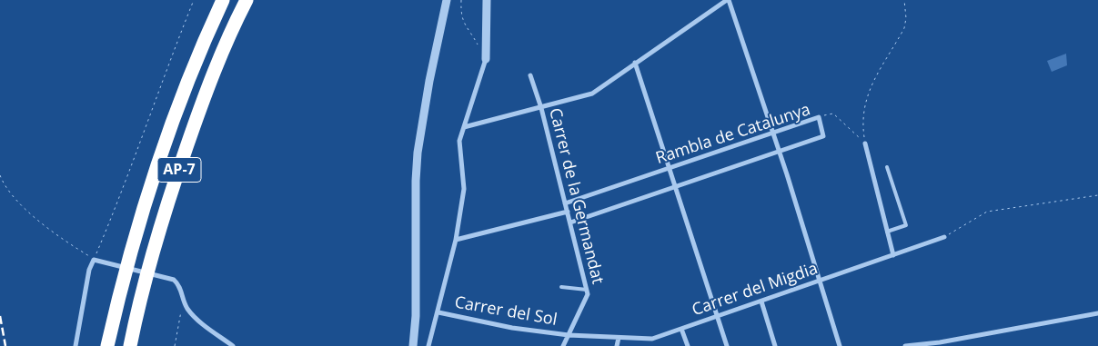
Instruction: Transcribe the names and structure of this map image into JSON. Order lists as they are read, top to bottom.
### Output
{
  "streets": {
    "highway": ["AP-7"],
    "street": [
      "Rambla de Catalunya",
      "Carrer de la Germandat",
      "Carrer del Migdia",
      "Carrer del Sol"
    ]
  },
  "crossings": [
    ["Rambla de Catalunya", "Carrer de la Germandat"],
    ["Carrer de la Germandat", "Carrer del Migdia"],
    ["Carrer de la Germandat", "Carrer del Sol"],
    ["Carrer del Migdia", "Carrer del Sol"]
  ]
}
